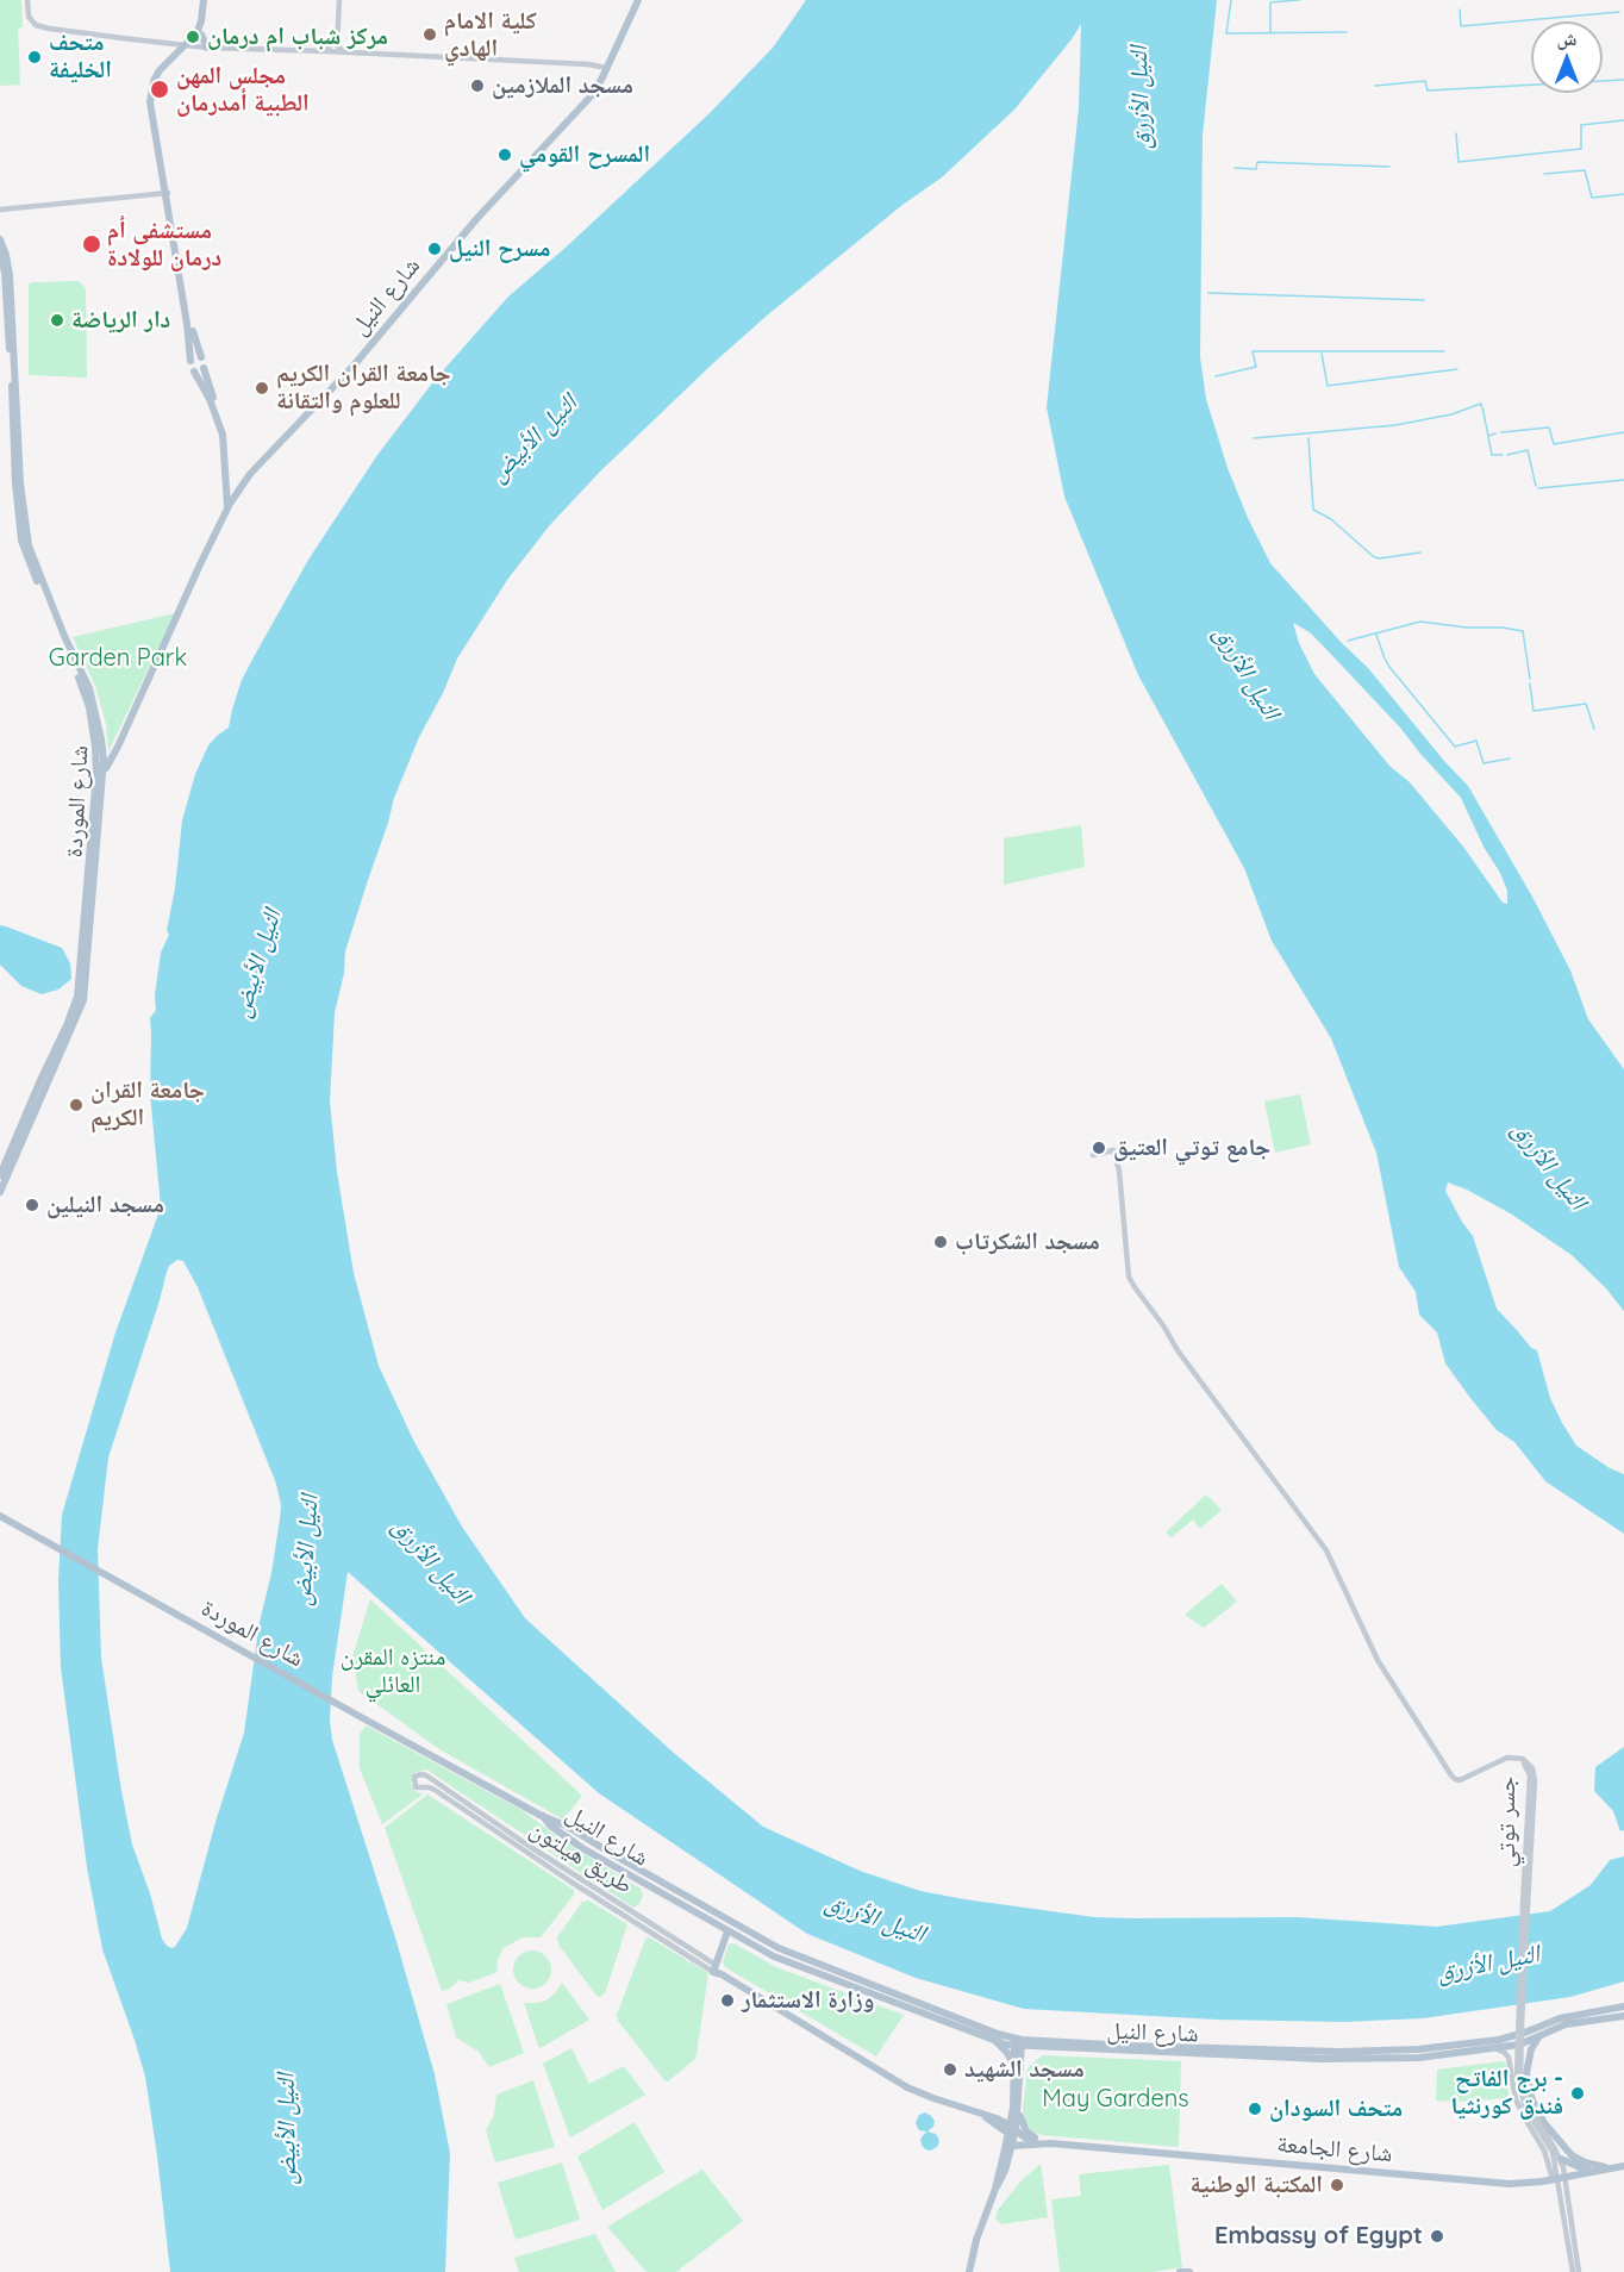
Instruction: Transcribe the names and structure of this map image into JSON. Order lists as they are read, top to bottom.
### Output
{
  "streets": {
    "main road": ["شارع النيل", "شارع الموردة", "شارع الجامعة"],
    "street": ["جسر توتي", "طريق هيلتون"]
  },
  "crossings": [
    ["شارع النيل", "شارع الموردة"],
    ["طريق هيلتون", "شارع الجامعة"]
  ],
  "water": ["النيل الأزرق", "النيل الأبيض"],
  "parks": ["Garden Park", "منتزه المقرن العائلي", "May Gardens"],
  "places": [
    "كلية الامام الهادي",
    "مركز شباب ام درمان",
    "متحف الخليفة",
    "مسجد الملازمين",
    "مجلس المهن الطبية أمدرمان",
    "المسرح القومي",
    "مستشفى أم درمان للولادة",
    "مسرح النيل",
    "دار الرياضة",
    "جامعة القران الكريم للعلوم والتقانة",
    "جامعة القران الكريم",
    "جامع توتي العتيق",
    "مسجد النيلين",
    "مسجد الشكرتاب",
    "وزارة الاستثمار",
    "مسجد الشهيد",
    "برج الفاتح - فندق كورنثيا",
    "متحف السودان",
    "المكتبة الوطنية",
    "Embassy of Egypt"
  ],
  "north": "top"
}
